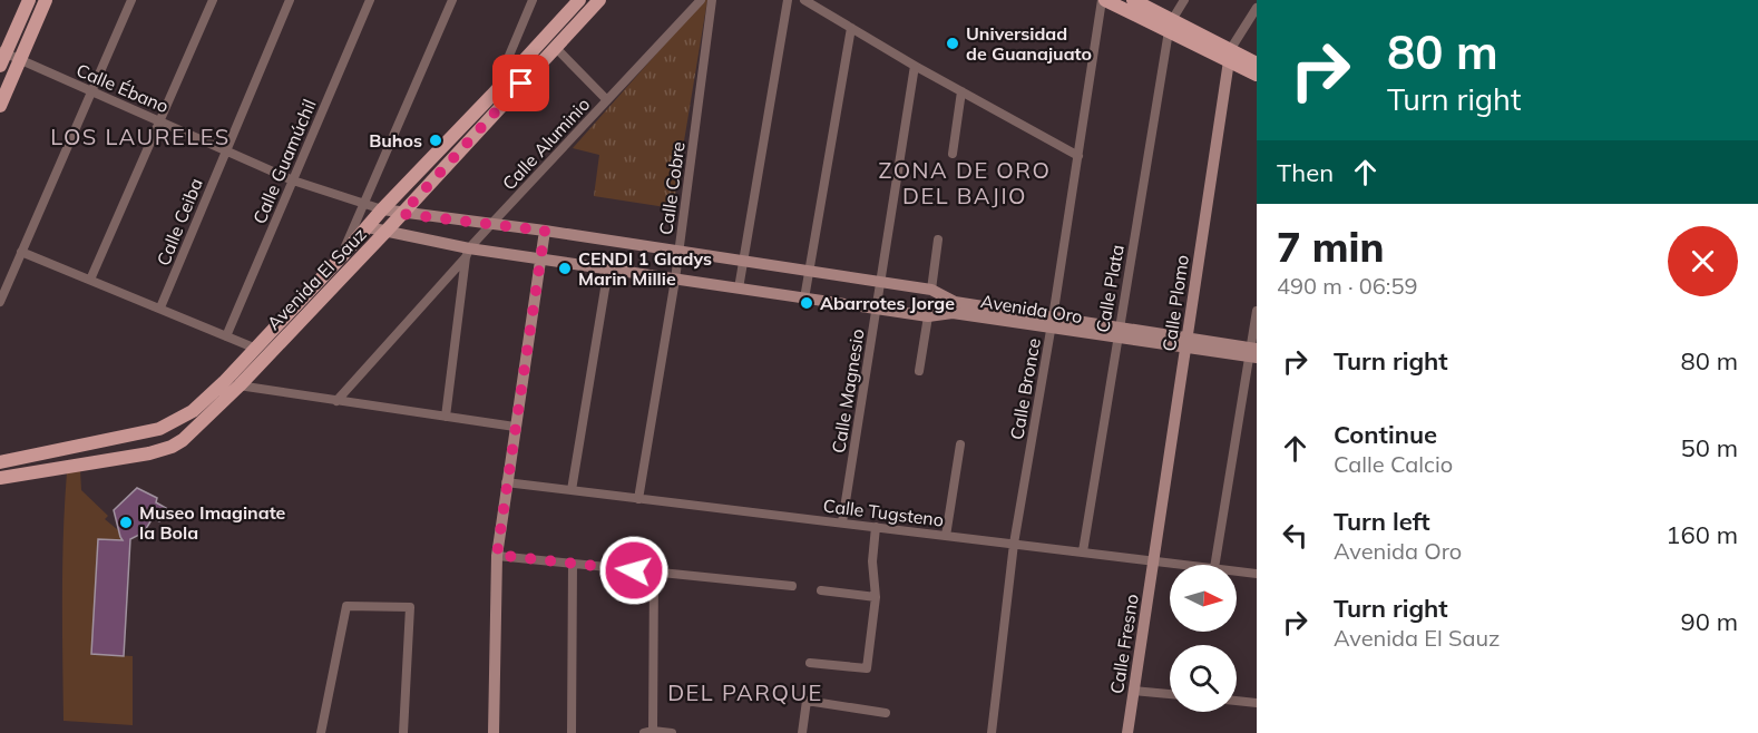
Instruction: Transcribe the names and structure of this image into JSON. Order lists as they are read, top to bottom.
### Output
{
  "streets": {
    "main road": [
      "Avenida El Sauz",
      "Calle Plomo",
      "Avenida Oro",
      "Calle Fresno"
    ],
    "street": [
      "Calle Ébano",
      "Calle Aluminio",
      "Calle Guamúchil",
      "Calle Cobre",
      "Calle Ceiba",
      "Calle Plata",
      "Calle Bronce",
      "Calle Magnesio",
      "Calle Tugsteno"
    ]
  },
  "crossings": [
    ["Calle Ébano", "Calle Guamúchil"],
    ["Calle Ébano", "Calle Ceiba"],
    ["Calle Ébano", "Avenida El Sauz"],
    ["Calle Ébano", "Avenida Oro"],
    ["Calle Aluminio", "Avenida Oro"],
    ["Calle Cobre", "Avenida Oro"],
    ["Calle Cobre", "Calle Tugsteno"],
    ["Avenida El Sauz", "Avenida Oro"],
    ["Calle Plata", "Avenida Oro"],
    ["Calle Plata", "Calle Tugsteno"],
    ["Calle Plomo", "Avenida Oro"],
    ["Calle Plomo", "Calle Tugsteno"],
    ["Calle Plomo", "Calle Fresno"],
    ["Avenida Oro", "Calle Bronce"],
    ["Avenida Oro", "Calle Magnesio"],
    ["Calle Bronce", "Calle Tugsteno"],
    ["Calle Magnesio", "Calle Tugsteno"],
    ["Calle Tugsteno", "Calle Fresno"]
  ],
  "districts": ["LOS LAURELES", "ZONA DE ORO DEL BAJIO", "DEL PARQUE"],
  "places": [
    "Universidad de Guanajuato",
    "Buhos",
    "CENDI 1 Gladys Marin Millie",
    "Abarrotes Jorge",
    "Museo Imaginate la Bola"
  ],
  "north": "right",
  "page": {
    "turn": ["80 m", "Turn right"],
    "then": "Then",
    "heading": ["7 min", "490 m · 06:59"],
    "list": [
      {
        "name": "Turn right",
        "value": "80 m"
      },
      {
        "name": "Continue",
        "note": "Calle Calcio",
        "value": "50 m"
      },
      {
        "name": "Turn left",
        "note": "Avenida Oro",
        "value": "160 m"
      },
      {
        "name": "Turn right",
        "note": "Avenida El Sauz",
        "value": "90 m"
      }
    ]
  }
}
